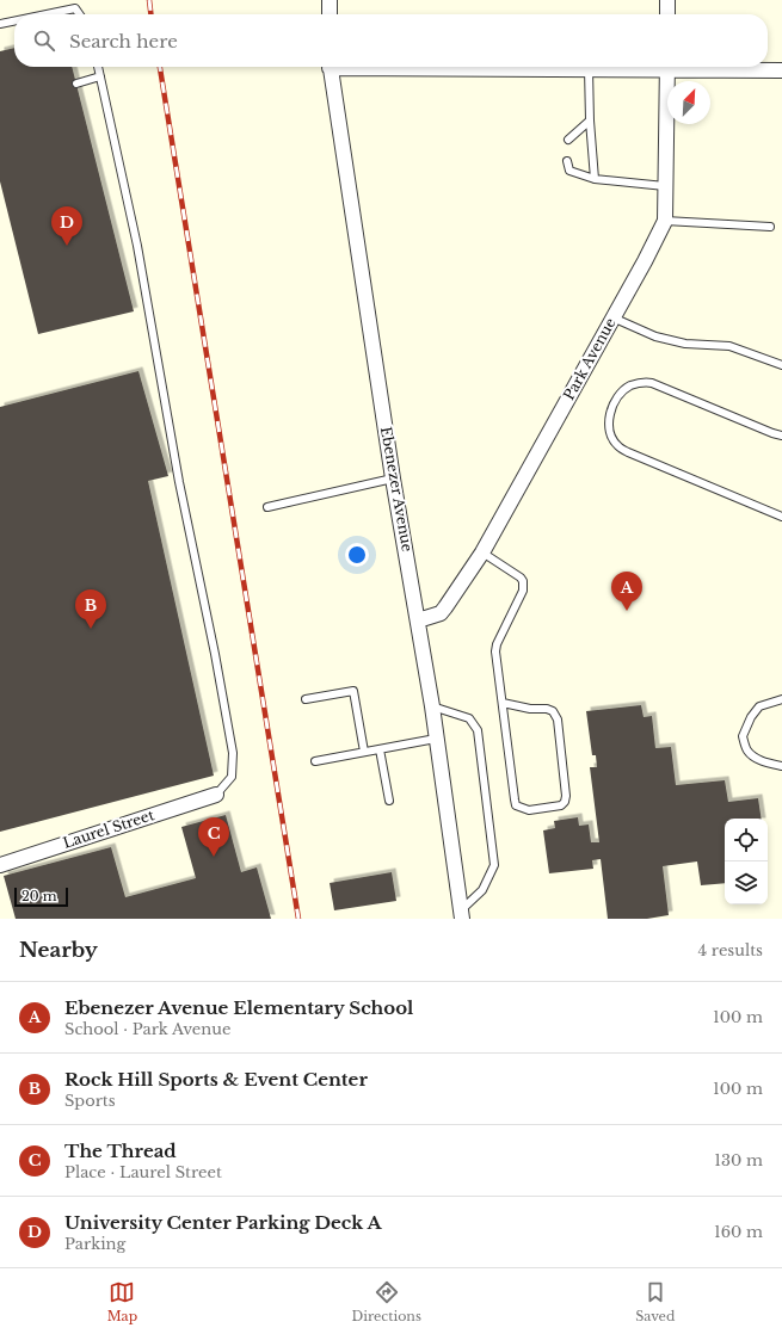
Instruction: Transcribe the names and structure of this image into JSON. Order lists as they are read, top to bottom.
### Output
{
  "streets": {
    "street": ["Park Avenue", "Ebenezer Avenue", "Laurel Street"]
  },
  "crossings": [
    ["Park Avenue", "Ebenezer Avenue"]
  ],
  "scale_bar": "20 m",
  "north": "top right",
  "page": {
    "search": "Search here",
    "pins": [
      "D",
      "A",
      "B",
      "C"
    ],
    "scale": "20 m",
    "heading": ["Nearby", "4 results"],
    "list": [
      {
        "mark": "A",
        "name": "Ebenezer Avenue Elementary School",
        "note": "School · Park Avenue",
        "value": "100 m"
      },
      {
        "mark": "B",
        "name": "Rock Hill Sports & Event Center",
        "note": "Sports",
        "value": "100 m"
      },
      {
        "mark": "C",
        "name": "The Thread",
        "note": "Place · Laurel Street",
        "value": "130 m"
      },
      {
        "mark": "D",
        "name": "University Center Parking Deck A",
        "note": "Parking",
        "value": "160 m"
      }
    ],
    "nav": ["Map", "Directions", "Saved"]
  }
}
